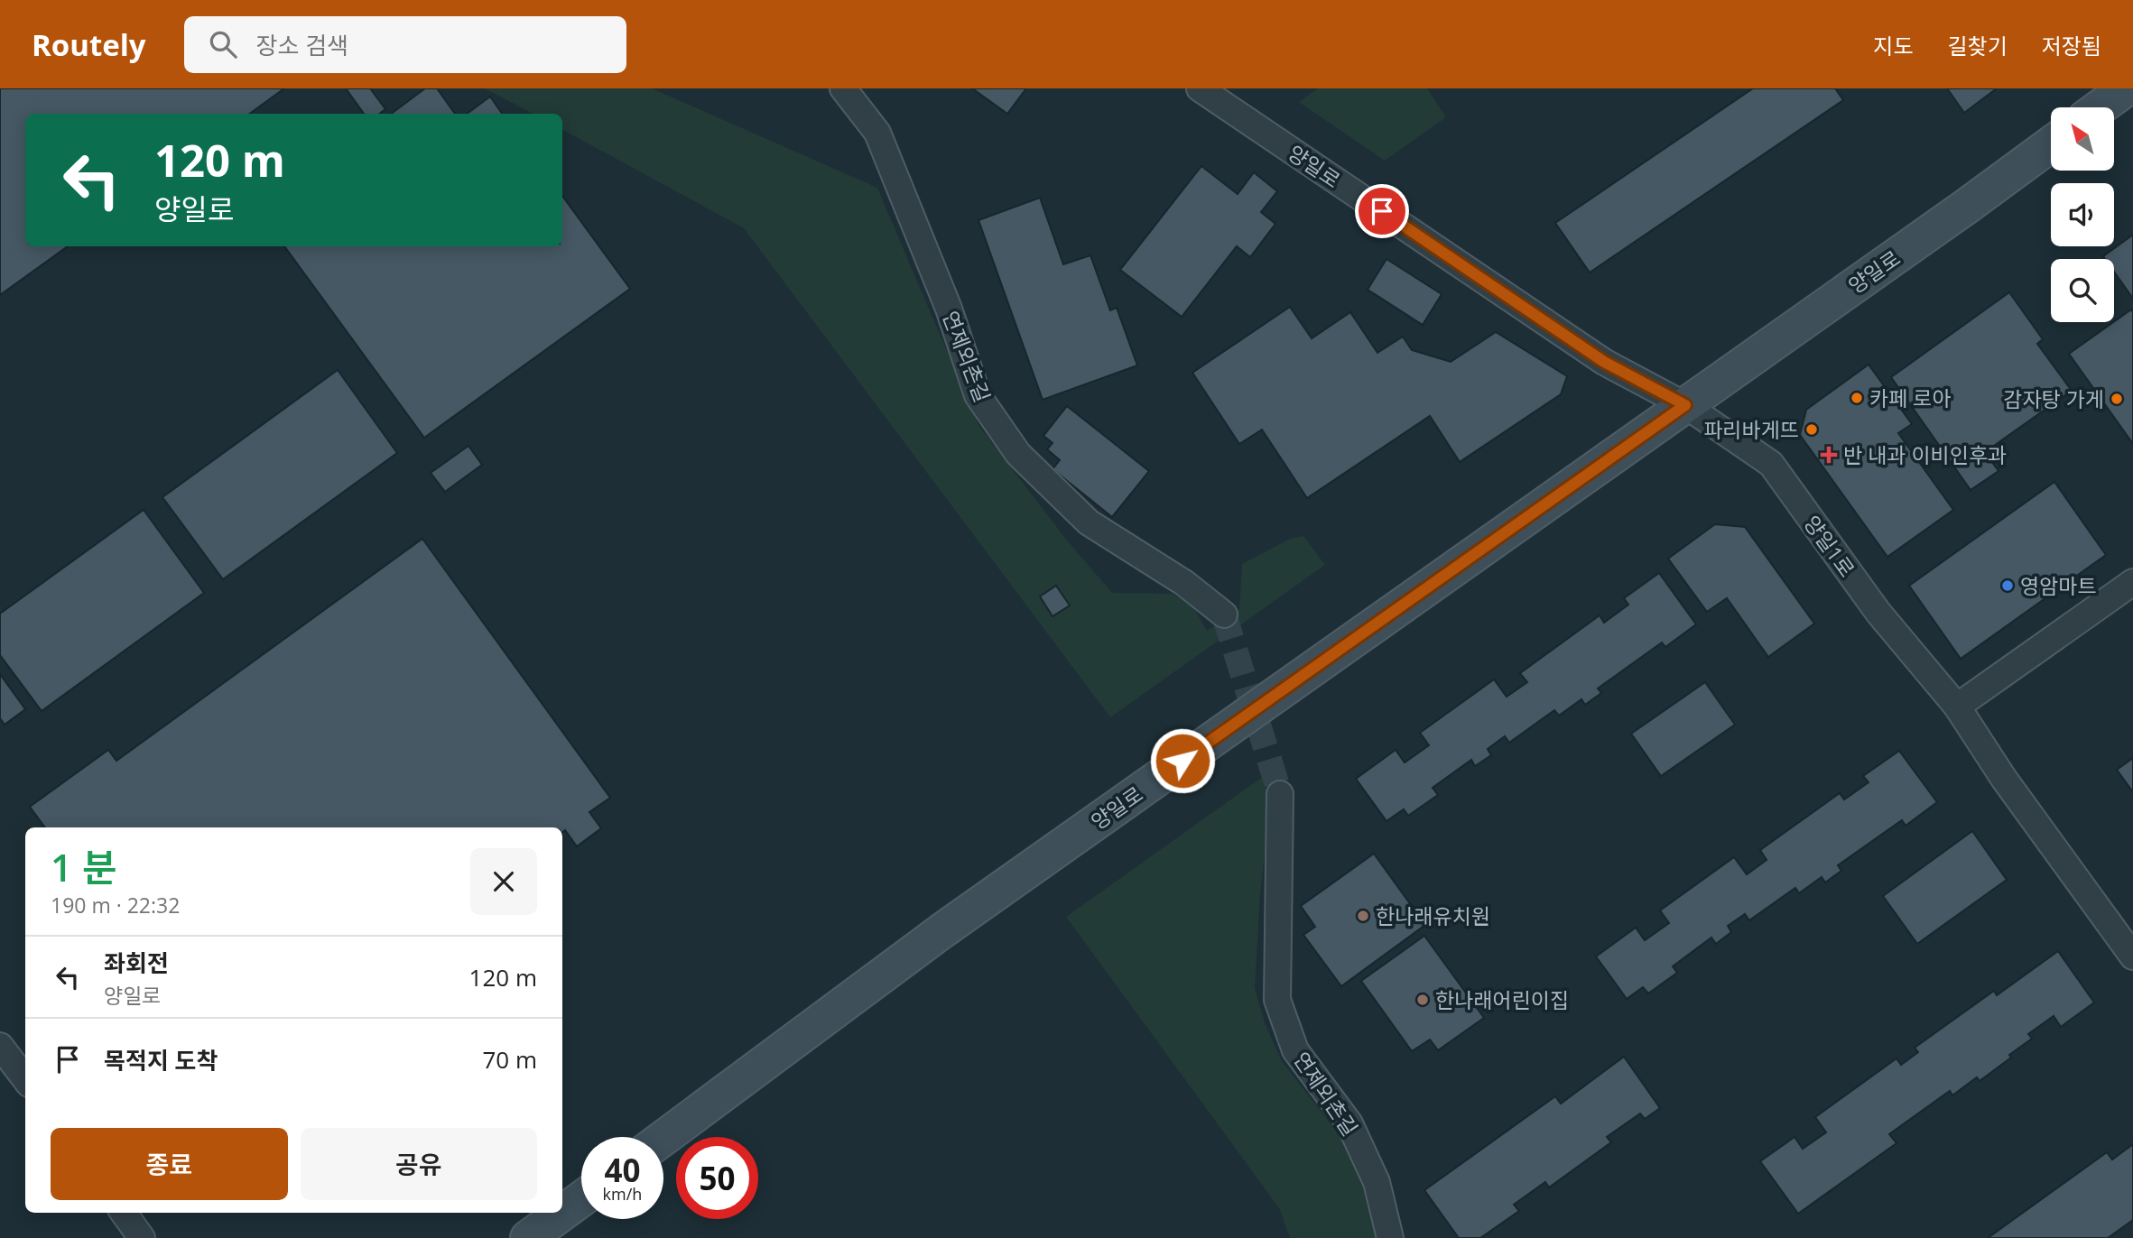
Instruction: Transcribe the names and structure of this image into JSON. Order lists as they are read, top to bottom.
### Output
{
  "streets": {
    "main road": ["양일로"],
    "street": ["연제외촌길", "양일1로"]
  },
  "crossings": [
    ["양일로", "양일1로"]
  ],
  "places": {
    "other": [
      "카페 로아",
      "감자탕 가게",
      "파리바게뜨",
      "영암마트",
      "한나래유치원",
      "한나래어린이집"
    ],
    "health": ["반 내과 이비인후과"]
  },
  "north": "top left",
  "page": {
    "header": "Routely",
    "search": "장소 검색",
    "nav": ["지도", "길찾기", "저장됨"],
    "turn": ["120 m", "양일로"],
    "heading": ["1 분", "190 m · 22:32"],
    "list": [
      {
        "name": "좌회전",
        "note": "양일로",
        "value": "120 m"
      },
      {
        "name": "목적지 도착",
        "value": "70 m"
      }
    ],
    "buttons": ["종료", "공유"],
    "speed": "40 km/h",
    "limit": "50"
  }
}
